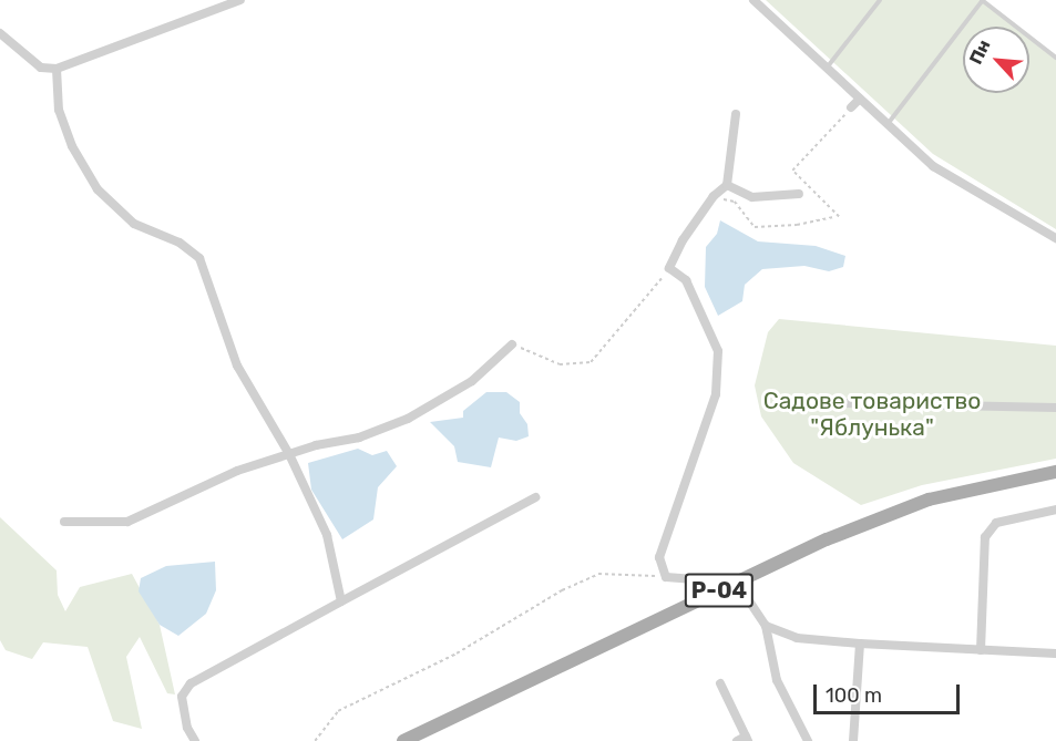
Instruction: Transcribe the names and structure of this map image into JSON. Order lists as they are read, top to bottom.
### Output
{
  "streets": {
    "main road": ["Р-04"]
  },
  "parks": ["Садове товариство \"Яблунька\""],
  "scale_bar": "100 m",
  "north": "top left"
}
